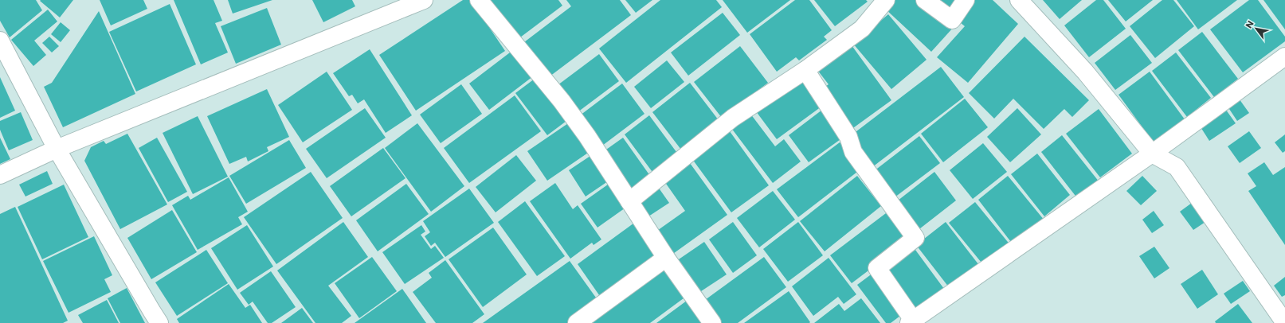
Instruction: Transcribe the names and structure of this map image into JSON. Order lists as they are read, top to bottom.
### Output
{
  "north": "top left"
}
